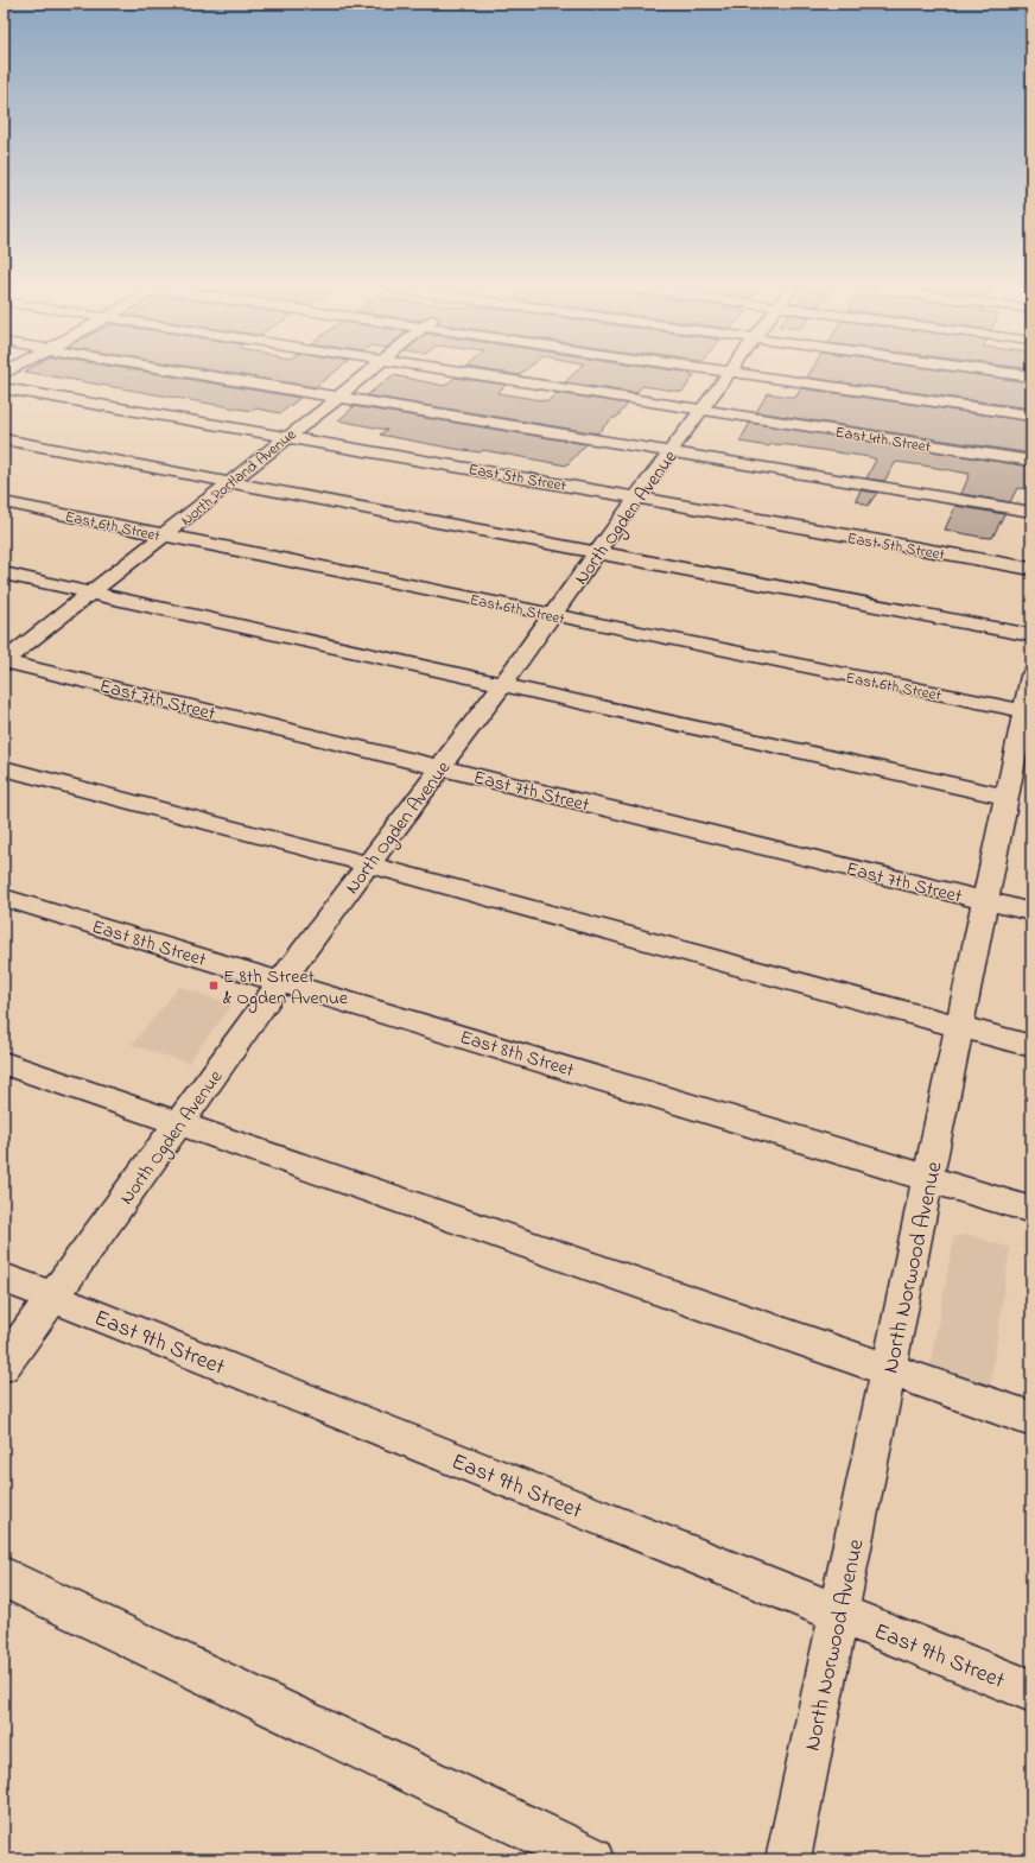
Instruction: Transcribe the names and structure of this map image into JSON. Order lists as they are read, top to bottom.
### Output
{
  "streets": {
    "street": [
      "East 4th Street",
      "North Portland Avenue",
      "East 5th Street",
      "North Ogden Avenue",
      "East 6th Street",
      "East 7th Street",
      "East 8th Street",
      "North Norwood Avenue",
      "East 9th Street"
    ]
  },
  "crossings": [
    ["East 4th Street", "North Ogden Avenue"],
    ["North Portland Avenue", "East 5th Street"],
    ["North Portland Avenue", "East 6th Street"],
    ["North Portland Avenue", "East 7th Street"],
    ["East 5th Street", "North Ogden Avenue"],
    ["North Ogden Avenue", "East 6th Street"],
    ["North Ogden Avenue", "East 7th Street"],
    ["North Ogden Avenue", "East 8th Street"],
    ["North Ogden Avenue", "East 9th Street"],
    ["East 6th Street", "North Norwood Avenue"],
    ["East 7th Street", "North Norwood Avenue"],
    ["East 8th Street", "North Norwood Avenue"],
    ["North Norwood Avenue", "East 9th Street"]
  ],
  "places": {
    "transit": ["E 8th Street & Ogden Avenue"]
  }
}
